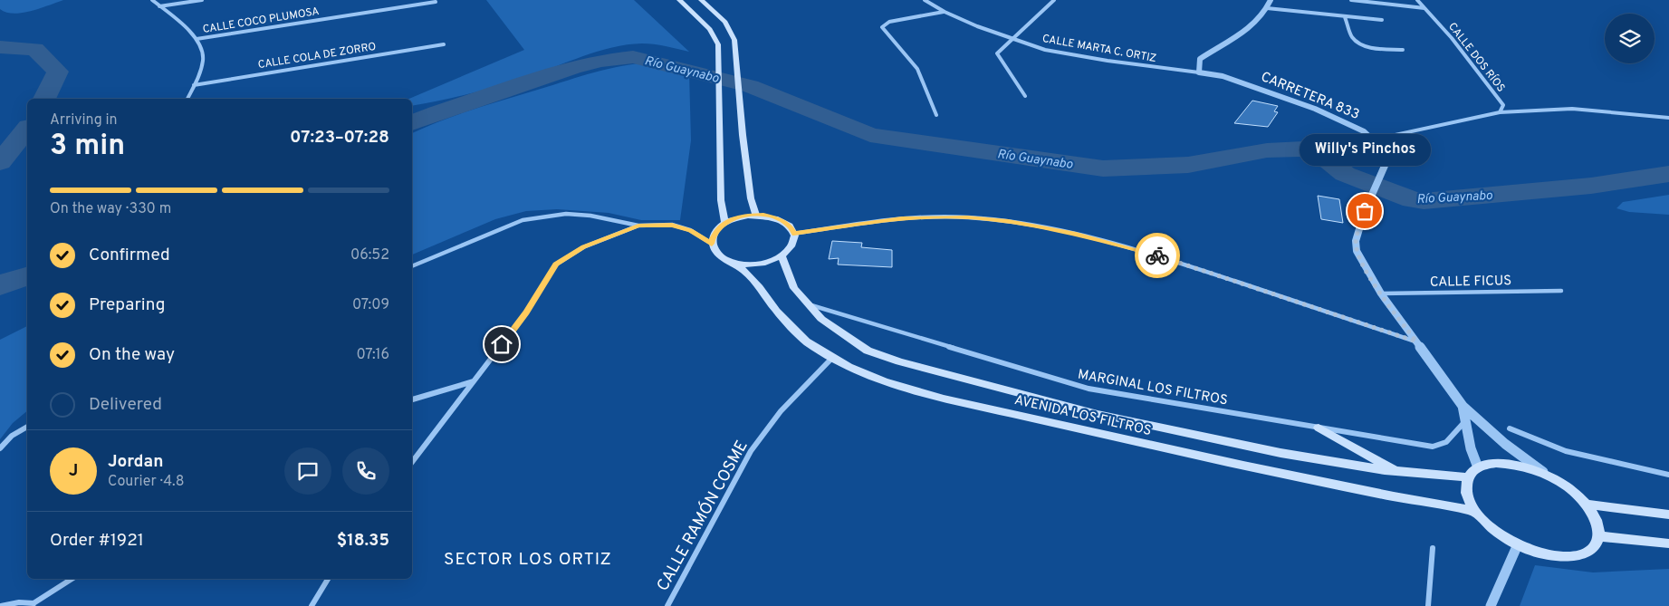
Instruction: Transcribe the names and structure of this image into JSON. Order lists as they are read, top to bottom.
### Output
{
  "streets": {
    "main road": ["AVENIDA LOS FILTROS"],
    "street": [
      "CALLE COCO PLUMOSA",
      "CALLE MARTA C. ORTIZ",
      "CALLE COLA DE ZORRO",
      "CALLE DOS RÍOS",
      "CARRETERA 833",
      "CALLE FICUS",
      "MARGINAL LOS FILTROS",
      "CALLE RAMÓN COSME"
    ]
  },
  "crossings": [
    ["CALLE MARTA C. ORTIZ", "CARRETERA 833"],
    ["CALLE DOS RÍOS", "CARRETERA 833"],
    ["MARGINAL LOS FILTROS", "AVENIDA LOS FILTROS"],
    ["AVENIDA LOS FILTROS", "CALLE RAMÓN COSME"]
  ],
  "districts": ["SECTOR LOS ORTIZ"],
  "water": ["Río Guaynabo"],
  "places": ["Willy's Pinchos"],
  "page": {
    "heading": ["3 min", "Arriving in", "07:23–07:28"],
    "panel": [
      "Jordan",
      "Courier · 4.8",
      "Order #1921",
      "$18.35"
    ],
    "bubble": "Willy's Pinchos",
    "bar": "On the way · 330 m",
    "list": [
      ["Confirmed", "06:52"],
      ["Preparing", "07:09"],
      ["On the way", "07:16"],
      "Delivered"
    ],
    "round": "J"
  }
}
